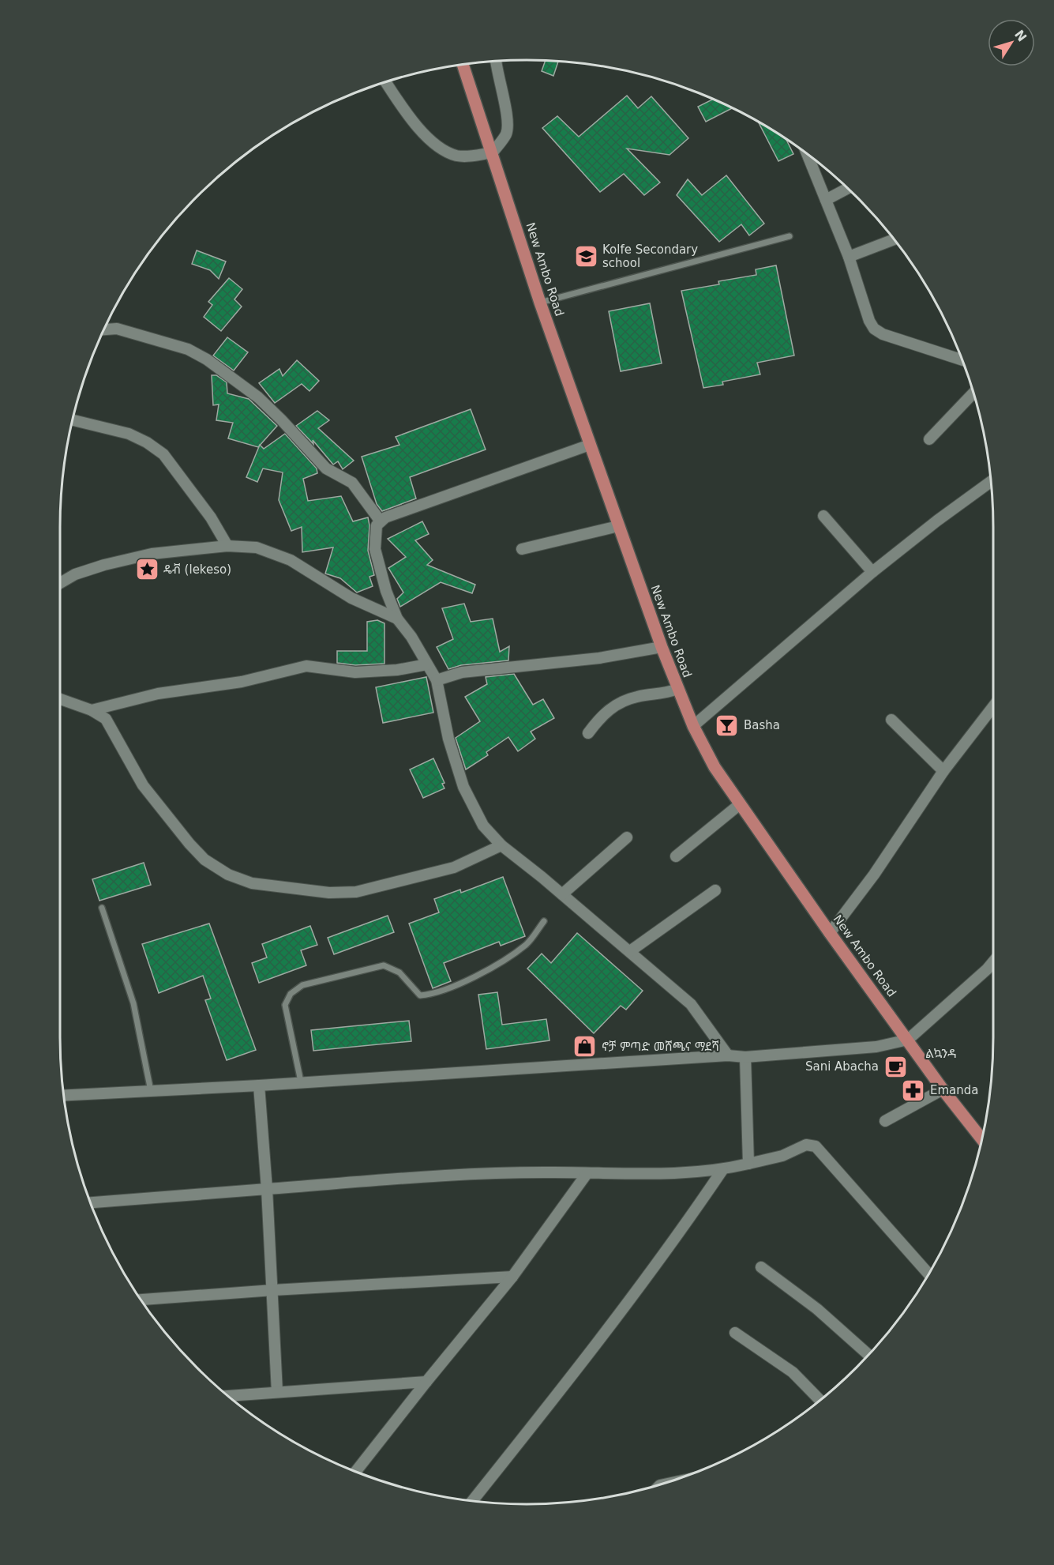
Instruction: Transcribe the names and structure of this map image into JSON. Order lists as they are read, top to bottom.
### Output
{
  "streets": {
    "main road": ["New Ambo Road"]
  },
  "districts": ["ልኳንዳ"],
  "places": {
    "school or university": ["Kolfe Secondary school"],
    "place": ["ዴቭ (lekeso)"],
    "bar": ["Basha"],
    "shop": ["ኖቻ ምጣድ መሸጫና ማደሻ"],
    "cafe": ["Sani Abacha"],
    "pharmacy": ["Emanda"]
  },
  "north": "top right"
}
